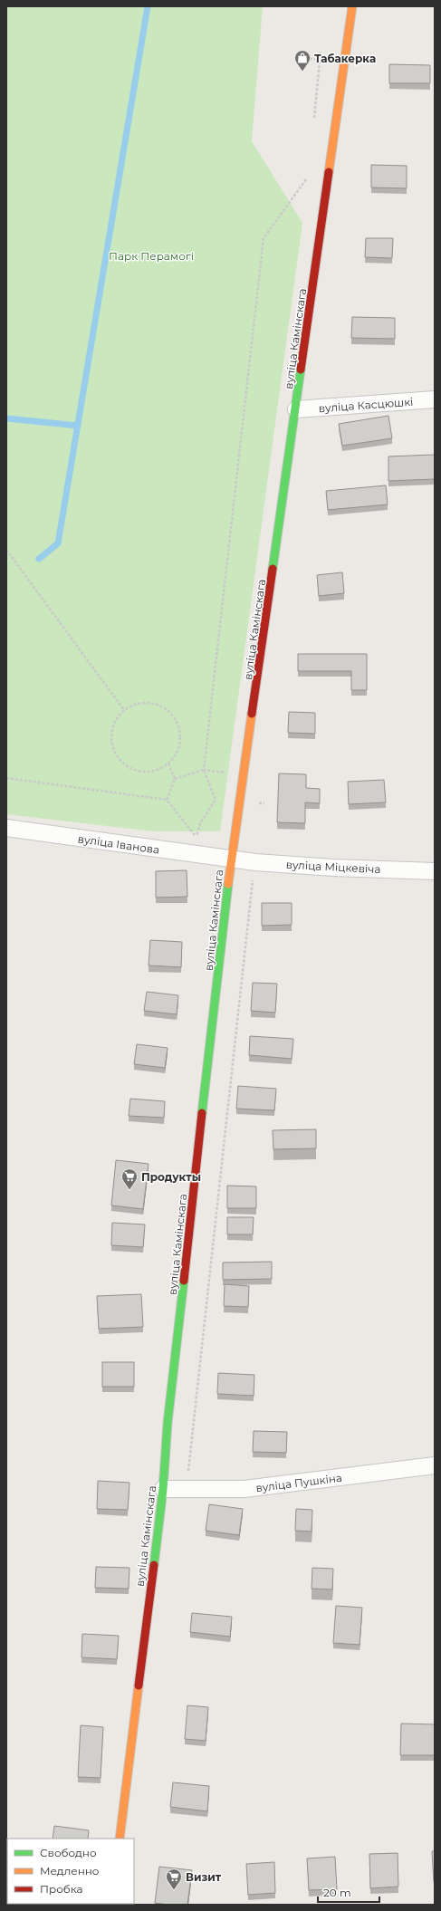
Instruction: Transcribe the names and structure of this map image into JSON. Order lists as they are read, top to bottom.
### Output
{
  "streets": {
    "main road": ["вуліца Камінскага"],
    "street": [
      "вуліца Касцюшкі",
      "вуліца Іванова",
      "вуліца Міцкевіча",
      "вуліца Пушкіна"
    ]
  },
  "crossings": [
    ["вуліца Камінскага", "вуліца Касцюшкі"],
    ["вуліца Камінскага", "вуліца Іванова"],
    ["вуліца Камінскага", "вуліца Міцкевіча"],
    ["вуліца Камінскага", "вуліца Пушкіна"],
    ["вуліца Іванова", "вуліца Міцкевіча"]
  ],
  "parks": ["Парк Перамогі"],
  "places": {
    "shop": ["Табакерка"],
    "supermarket": ["Продукты", "Визит"]
  },
  "legend": ["Свободно", "Медленно", "Пробка"],
  "scale_bar": "20 m"
}
